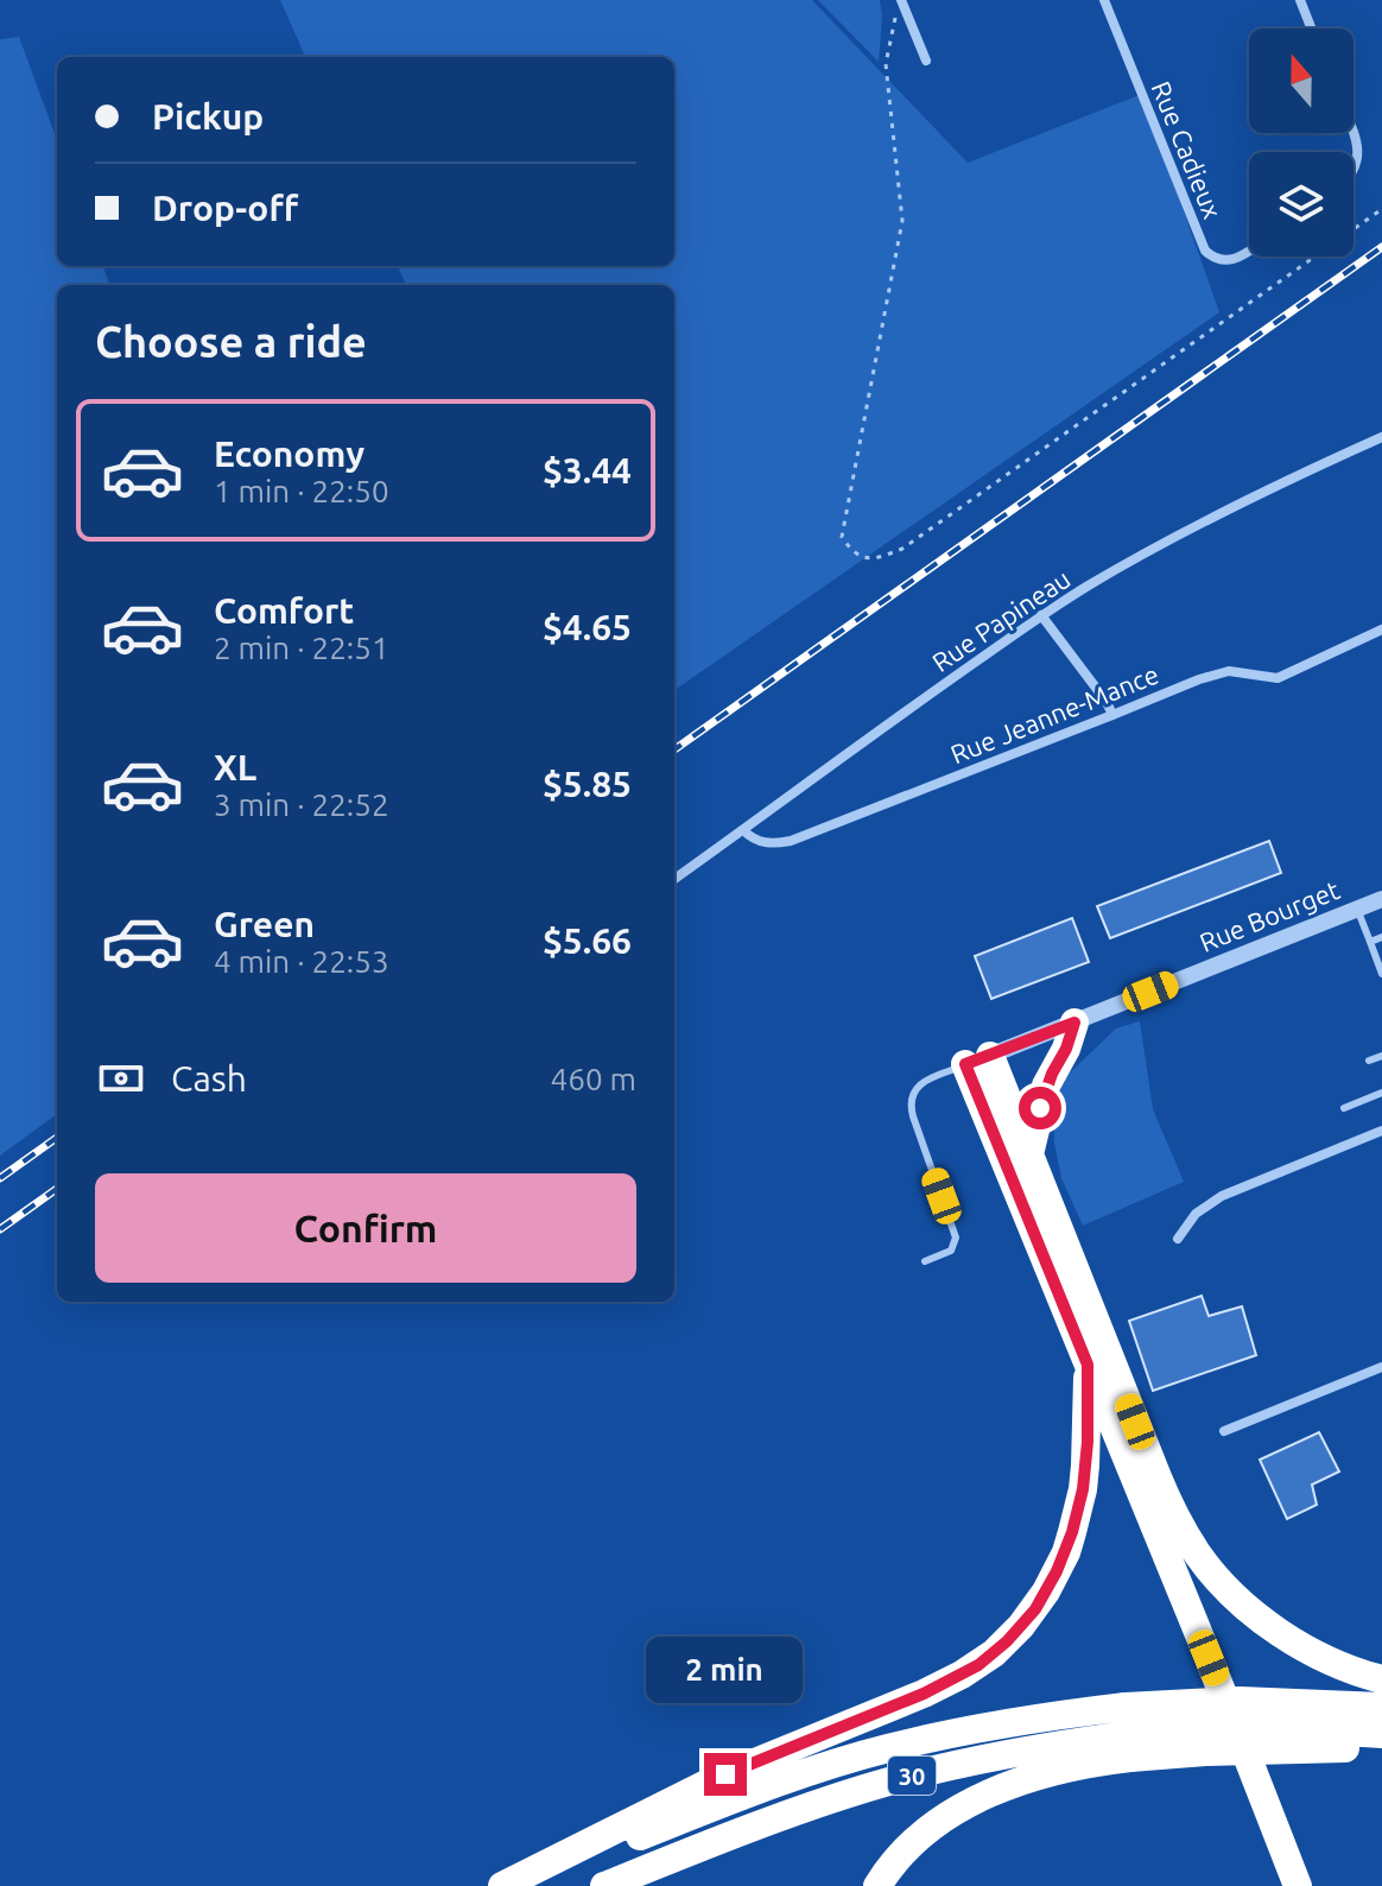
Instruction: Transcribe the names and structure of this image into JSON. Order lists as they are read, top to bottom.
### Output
{
  "streets": {
    "highway": ["30"],
    "street": [
      "Rue Cadieux",
      "Rue Papineau",
      "Rue Jeanne-Mance",
      "Rue Bourget"
    ]
  },
  "crossings": [
    ["Rue Papineau", "Rue Jeanne-Mance"]
  ],
  "north": "top",
  "page": {
    "banner": ["Pickup", "Drop-off"],
    "heading": "Choose a ride",
    "list": [
      {
        "name": "Economy",
        "note": "1 min · 22:50",
        "value": "$3.44"
      },
      {
        "name": "Comfort",
        "note": "2 min · 22:51",
        "value": "$4.65"
      },
      {
        "name": "XL",
        "note": "3 min · 22:52",
        "value": "$5.85"
      },
      {
        "name": "Green",
        "note": "4 min · 22:53",
        "value": "$5.66"
      }
    ],
    "pay": ["Cash", "460 m"],
    "buttons": "Confirm",
    "bubble": "2 min"
  }
}
